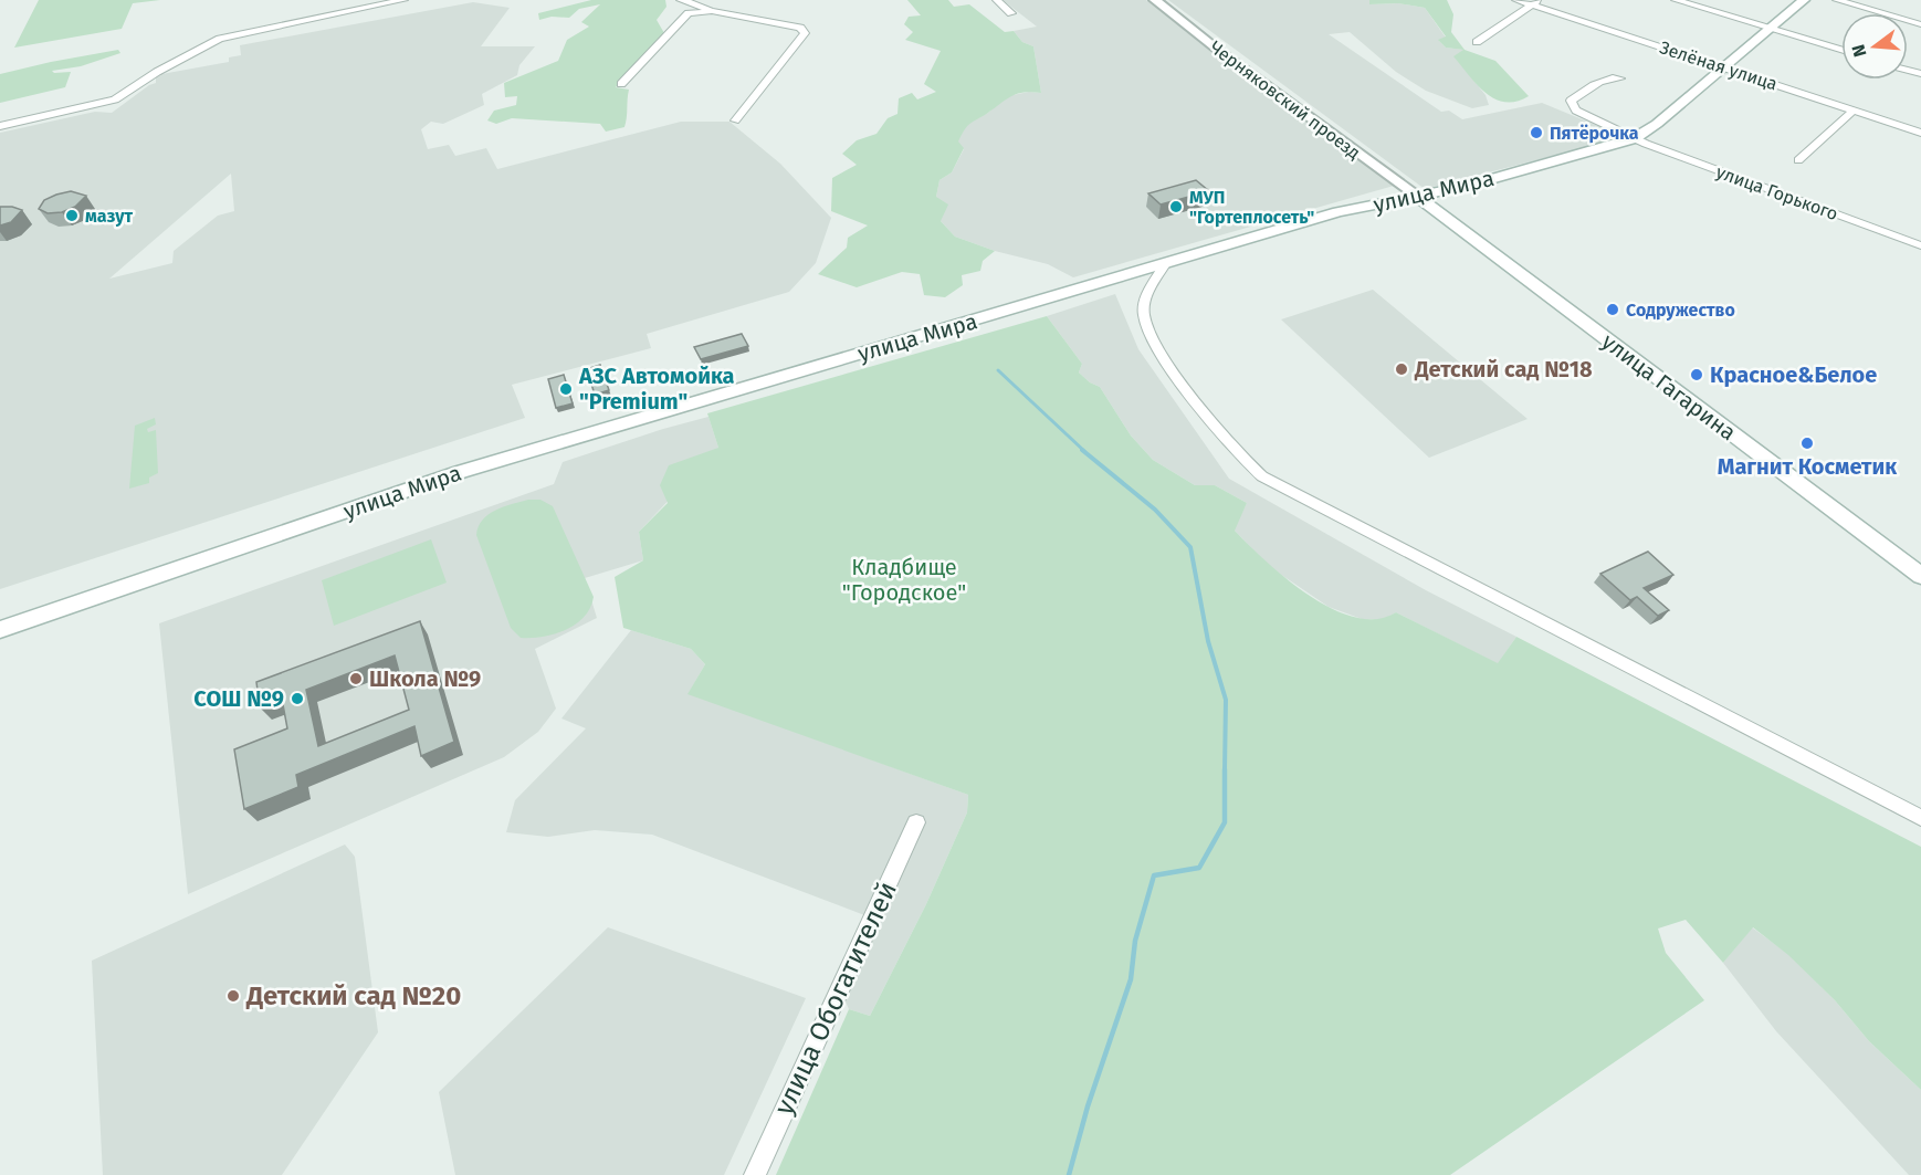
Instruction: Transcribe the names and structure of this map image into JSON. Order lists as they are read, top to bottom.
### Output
{
  "streets": {
    "main road": ["улица Мира", "улица Гагарина"],
    "street": [
      "Зелёная улица",
      "Черняковский проезд",
      "улица Горького",
      "улица Обогатителей"
    ]
  },
  "crossings": [
    ["Зелёная улица", "улица Мира"],
    ["Черняковский проезд", "улица Мира"],
    ["Черняковский проезд", "улица Гагарина"],
    ["улица Мира", "улица Горького"],
    ["улица Мира", "улица Гагарина"]
  ],
  "parks": ["Кладбище \"Городское\""],
  "places": [
    "Пятёрочка",
    "МУП \"Гортеплосеть\"",
    "мазут",
    "Содружество",
    "Детский сад №18",
    "Красное&Белое",
    "АЗС Автомойка \"Premium\"",
    "Магнит Косметик",
    "Школа №9",
    "СОШ №9",
    "Детский сад №20"
  ],
  "north": "left"
}
